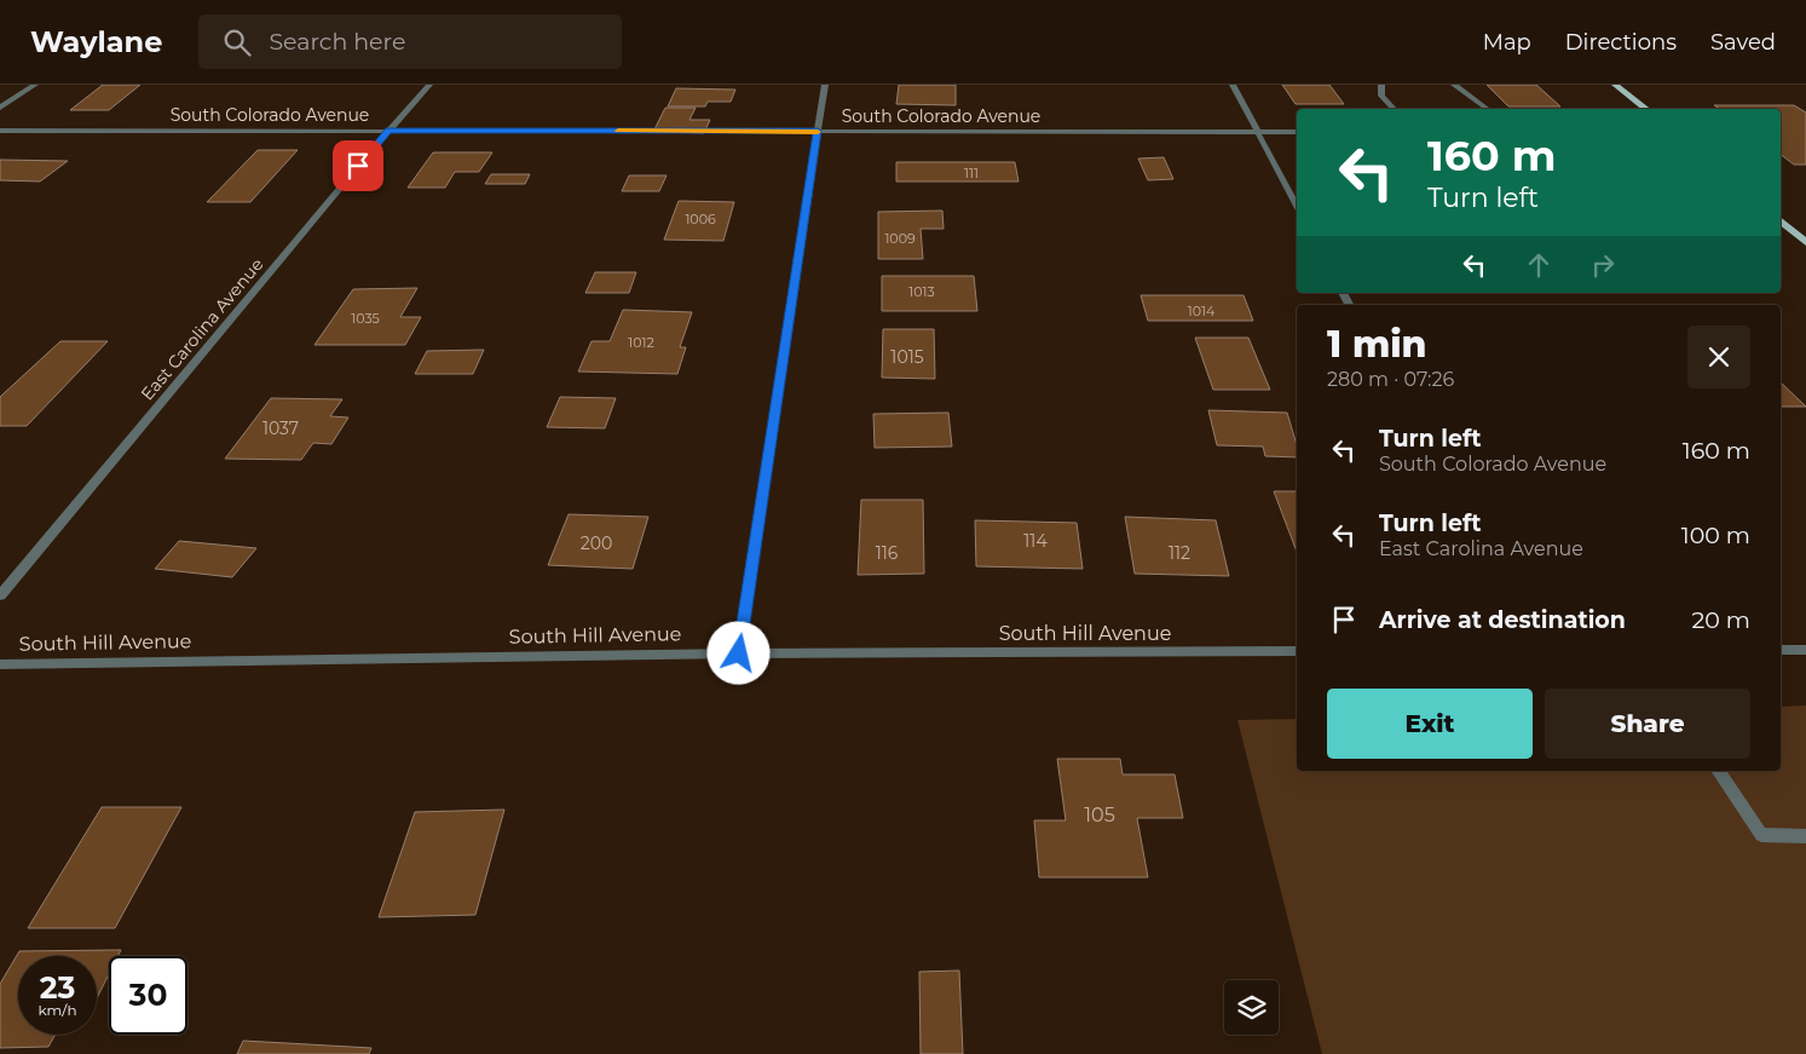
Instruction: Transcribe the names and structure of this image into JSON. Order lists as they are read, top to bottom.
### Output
{
  "streets": {
    "street": ["South Colorado Avenue", "East Carolina Avenue", "South Hill Avenue"]
  },
  "crossings": [
    ["South Colorado Avenue", "East Carolina Avenue"]
  ],
  "house_numbers": [
    "111",
    "1006",
    "1009",
    "1013",
    "1014",
    "1035",
    "1012",
    "1015",
    "1037",
    "114",
    "200",
    "116",
    "112",
    "105"
  ],
  "page": {
    "header": "Waylane",
    "search": "Search here",
    "nav": ["Map", "Directions", "Saved"],
    "turn": ["160 m", "Turn left"],
    "heading": ["1 min", "280 m · 07:26"],
    "list": [
      {
        "name": "Turn left",
        "note": "South Colorado Avenue",
        "value": "160 m"
      },
      {
        "name": "Turn left",
        "note": "East Carolina Avenue",
        "value": "100 m"
      },
      {
        "name": "Arrive at destination",
        "value": "20 m"
      }
    ],
    "buttons": ["Exit", "Share"],
    "speed": "23 km/h",
    "limit": "30"
  }
}
